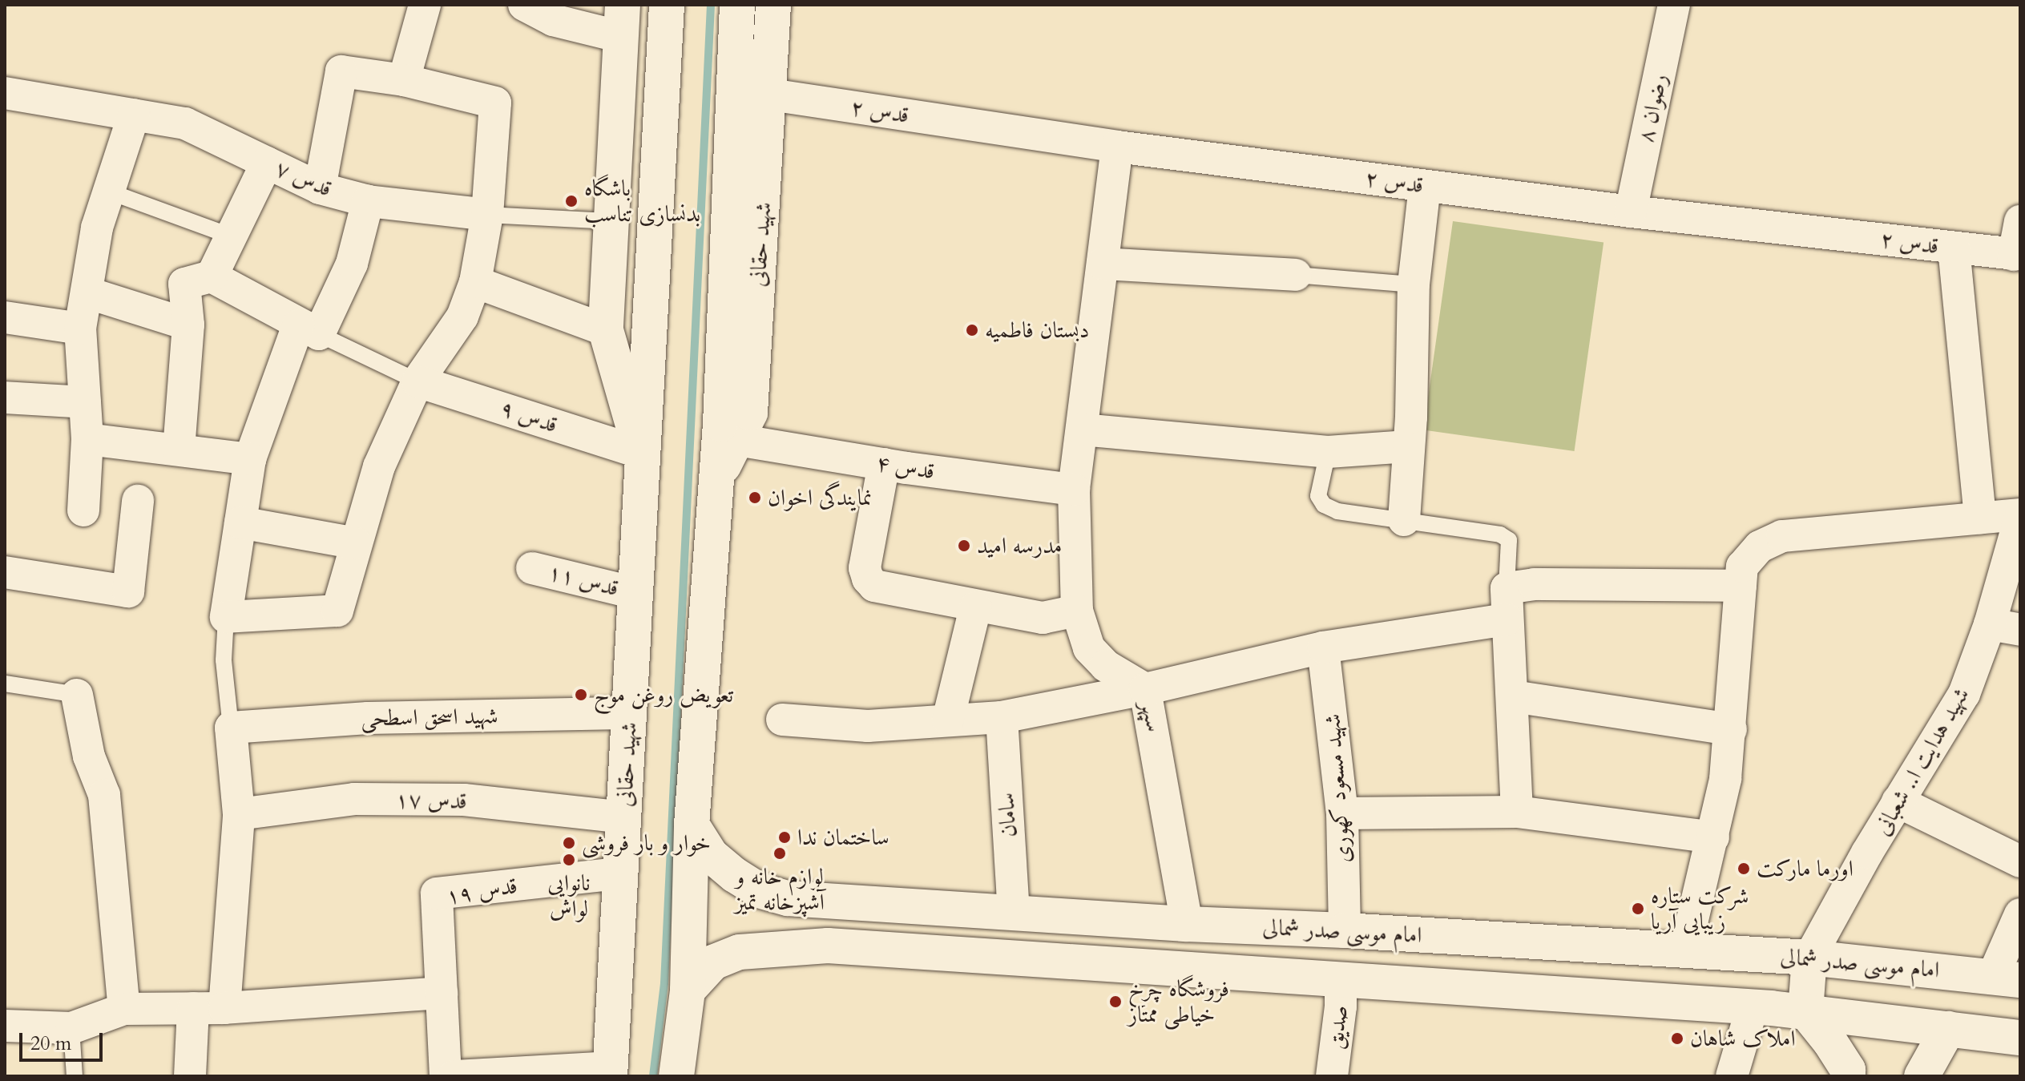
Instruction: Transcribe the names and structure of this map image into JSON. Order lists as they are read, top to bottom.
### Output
{
  "streets": {
    "main road": ["شهید حقانی", "امام موسی صدر شمالی"],
    "street": [
      "رضوان ۸",
      "قدس ۲",
      "قدس ۷",
      "قدس ۹",
      "قدس ۴",
      "قدس ۱۱",
      "سپهر",
      "شهید اسحق اسطحی",
      "شهید هدایت ا.. شعبانی",
      "شهید مسعود کهوری",
      "قدس ۱۷",
      "سامان",
      "قدس ۱۹",
      "صدیق"
    ]
  },
  "crossings": [
    ["رضوان ۸", "قدس ۲"],
    ["قدس ۲", "شهید حقانی"],
    ["قدس ۷", "شهید حقانی"],
    ["شهید حقانی", "قدس ۹"],
    ["شهید حقانی", "قدس ۴"],
    ["شهید حقانی", "قدس ۱۱"],
    ["شهید حقانی", "شهید اسحق اسطحی"],
    ["شهید حقانی", "قدس ۱۷"],
    ["شهید حقانی", "قدس ۱۹"],
    ["شهید حقانی", "امام موسی صدر شمالی"],
    ["سپهر", "شهید مسعود کهوری"],
    ["سپهر", "امام موسی صدر شمالی"],
    ["شهید هدایت ا.. شعبانی", "امام موسی صدر شمالی"],
    ["شهید مسعود کهوری", "امام موسی صدر شمالی"],
    ["سامان", "امام موسی صدر شمالی"],
    ["امام موسی صدر شمالی", "صدیق"]
  ],
  "places": [
    "باشگاه بدنسازی تناسب",
    "دبستان فاطمیه",
    "نمایندگی اخوان",
    "مدرسه امید",
    "تعویض روغن موج",
    "ساختمان ندا",
    "خوار و بار فروشی",
    "لوازم خانه و آشپزخانه تمیز",
    "نانوایی لواش",
    "اورما مارکت",
    "شرکت ستاره زیبایی آریا",
    "فروشگاه چرخ خیاطی ممتاز",
    "املاک شاهان"
  ],
  "scale_bar": "20 m"
}
